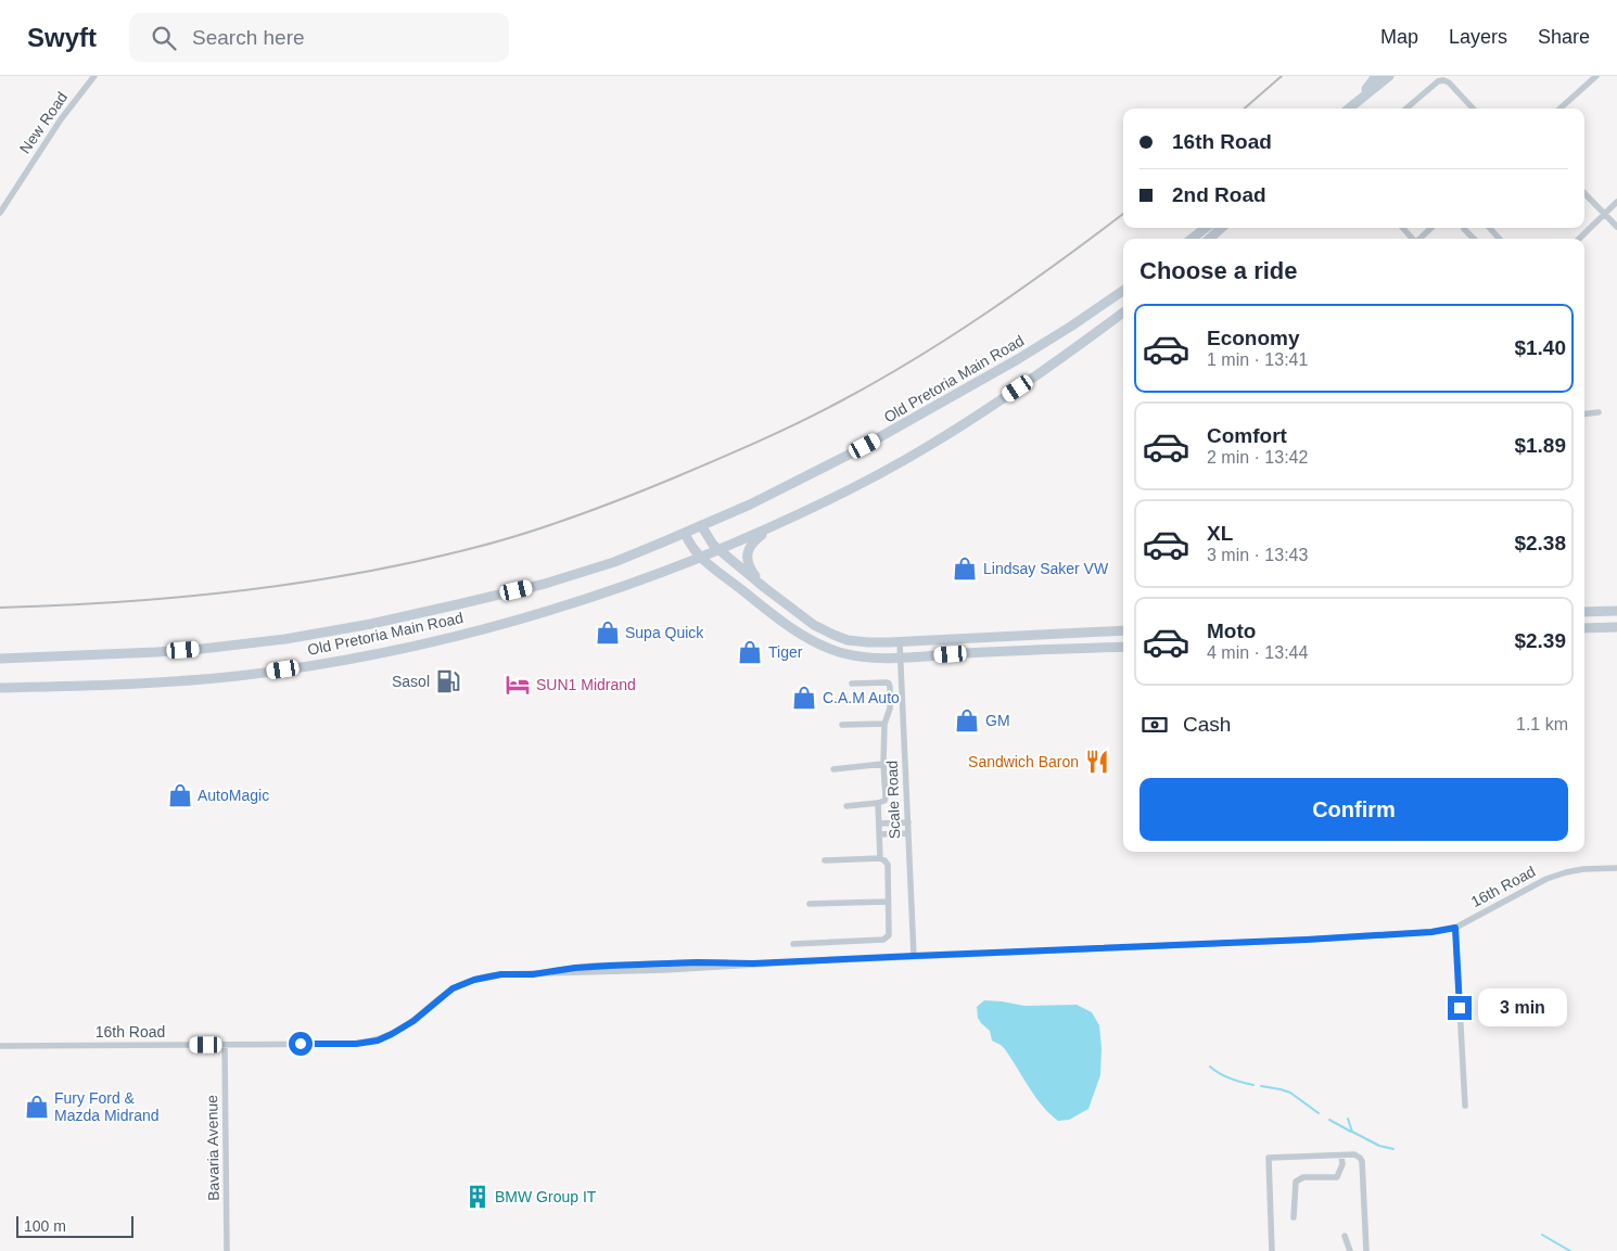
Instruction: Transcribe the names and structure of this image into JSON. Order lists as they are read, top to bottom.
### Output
{
  "streets": {
    "main road": ["Old Pretoria Main Road"],
    "street": [
      "New Road",
      "Scale Road",
      "16th Road",
      "Bavaria Avenue"
    ]
  },
  "crossings": [
    ["Scale Road", "16th Road"],
    ["16th Road", "Bavaria Avenue"]
  ],
  "places": {
    "shop": [
      "Lindsay Saker VW",
      "Supa Quick",
      "Tiger",
      "C.A.M Auto",
      "GM",
      "AutoMagic",
      "Fury Ford & Mazda Midrand"
    ],
    "fuel station": ["Sasol"],
    "hotel": ["SUN1 Midrand"],
    "restaurant": ["Sandwich Baron"],
    "building": ["BMW Group IT"]
  },
  "scale_bar": "100 m",
  "page": {
    "header": "Swyft",
    "search": "Search here",
    "nav": ["Map", "Layers", "Share"],
    "banner": ["16th Road", "2nd Road"],
    "heading": "Choose a ride",
    "list": [
      {
        "name": "Economy",
        "note": "1 min · 13:41",
        "value": "$1.40"
      },
      {
        "name": "Comfort",
        "note": "2 min · 13:42",
        "value": "$1.89"
      },
      {
        "name": "XL",
        "note": "3 min · 13:43",
        "value": "$2.38"
      },
      {
        "name": "Moto",
        "note": "4 min · 13:44",
        "value": "$2.39"
      }
    ],
    "pay": ["Cash", "1.1 km"],
    "buttons": "Confirm",
    "bubble": "3 min",
    "scale": "100 m"
  }
}
